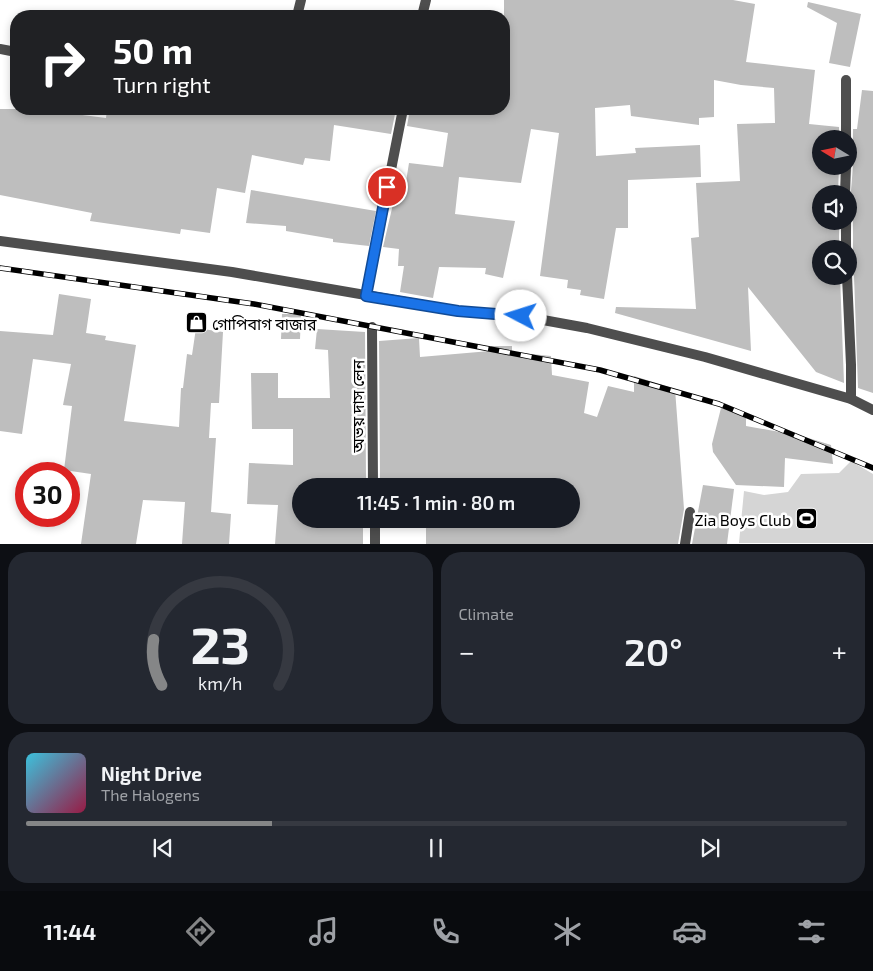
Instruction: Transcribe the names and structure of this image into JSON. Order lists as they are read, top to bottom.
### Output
{
  "streets": {
    "street": ["অভয় দাস লেন"]
  },
  "places": {
    "shop": ["গোপিবাগ বাজার"],
    "sports": ["Zia Boys Club"]
  },
  "north": "left",
  "page": {
    "turn": ["50 m", "Turn right"],
    "limit": "30",
    "trip": "11:45 · 1 min · 80 m",
    "tile": "Climate",
    "heat": ["−", "20°", "+"],
    "song": ["Night Drive", "The Halogens"],
    "tabs": "11:44",
    "gauge": ["23", "km/h"]
  }
}
